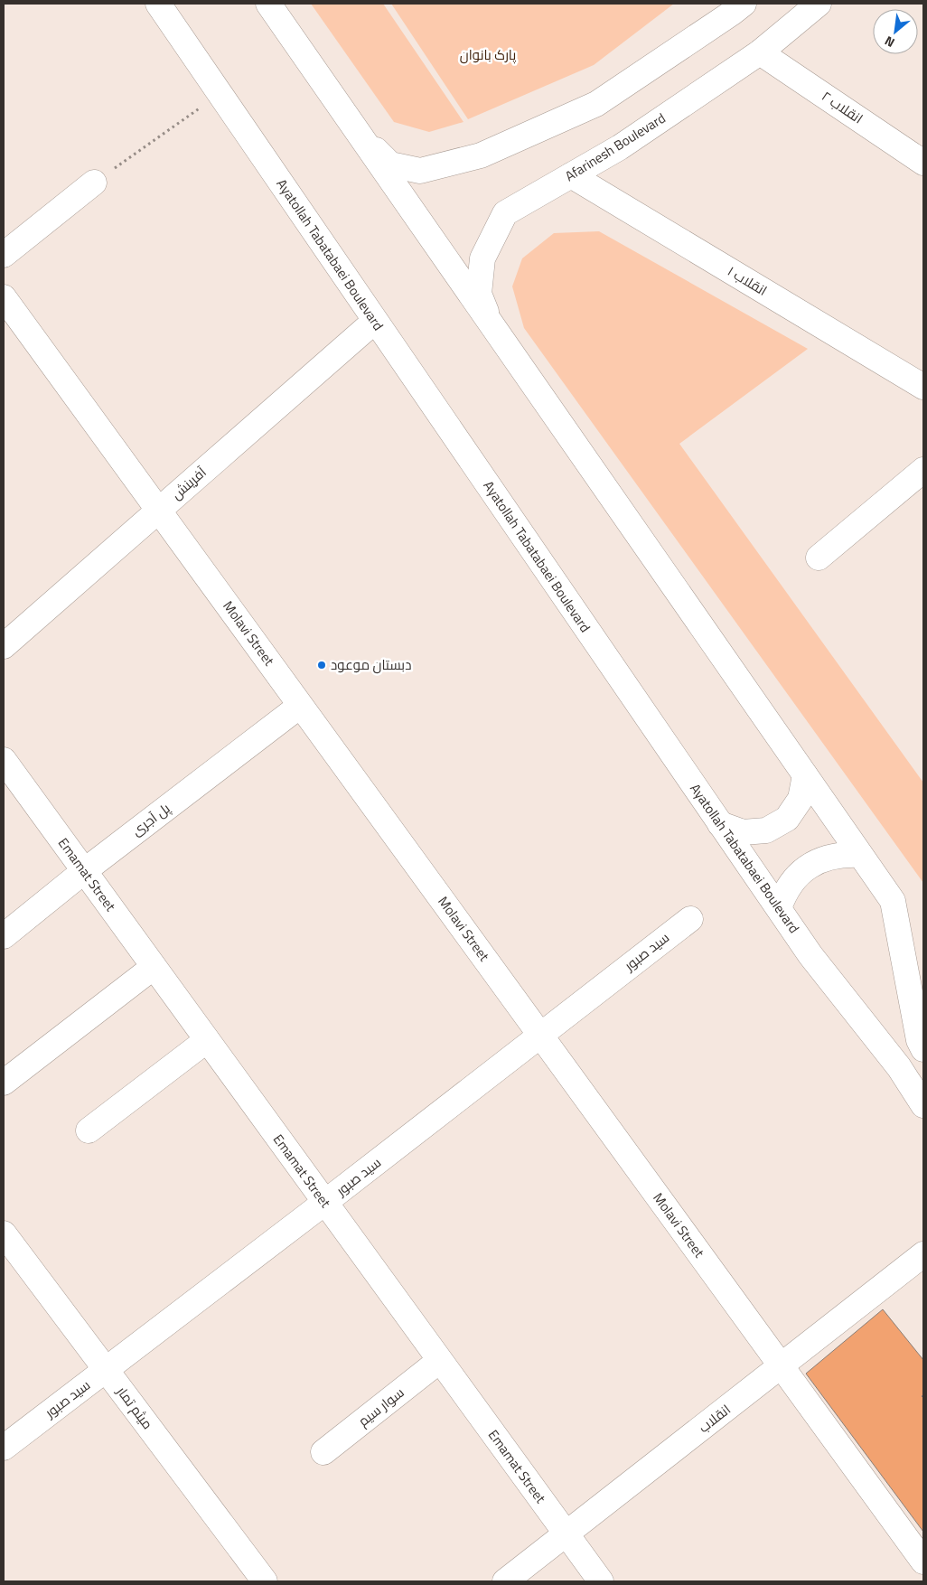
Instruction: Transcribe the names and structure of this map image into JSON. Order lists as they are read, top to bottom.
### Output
{
  "streets": {
    "street": [
      "انقلاب ۲",
      "Afarinesh Boulevard",
      "Ayatollah Tabatabaei Boulevard",
      "انقلاب ۱",
      "آفرینش",
      "Molavi Street",
      "پل آجری",
      "Emamat Street",
      "سید صبور",
      "سوار سیم",
      "میثم تمار",
      "انقلاب"
    ]
  },
  "crossings": [
    ["انقلاب ۲", "Afarinesh Boulevard"],
    ["Afarinesh Boulevard", "انقلاب ۱"],
    ["Ayatollah Tabatabaei Boulevard", "آفرینش"],
    ["آفرینش", "Molavi Street"],
    ["Molavi Street", "پل آجری"],
    ["Molavi Street", "سید صبور"],
    ["Molavi Street", "انقلاب"],
    ["پل آجری", "Emamat Street"],
    ["Emamat Street", "سید صبور"],
    ["Emamat Street", "سوار سیم"],
    ["Emamat Street", "انقلاب"],
    ["سید صبور", "میثم تمار"]
  ],
  "parks": ["پارک بانوان"],
  "places": ["دبستان موعود"],
  "north": "bottom left"
}
